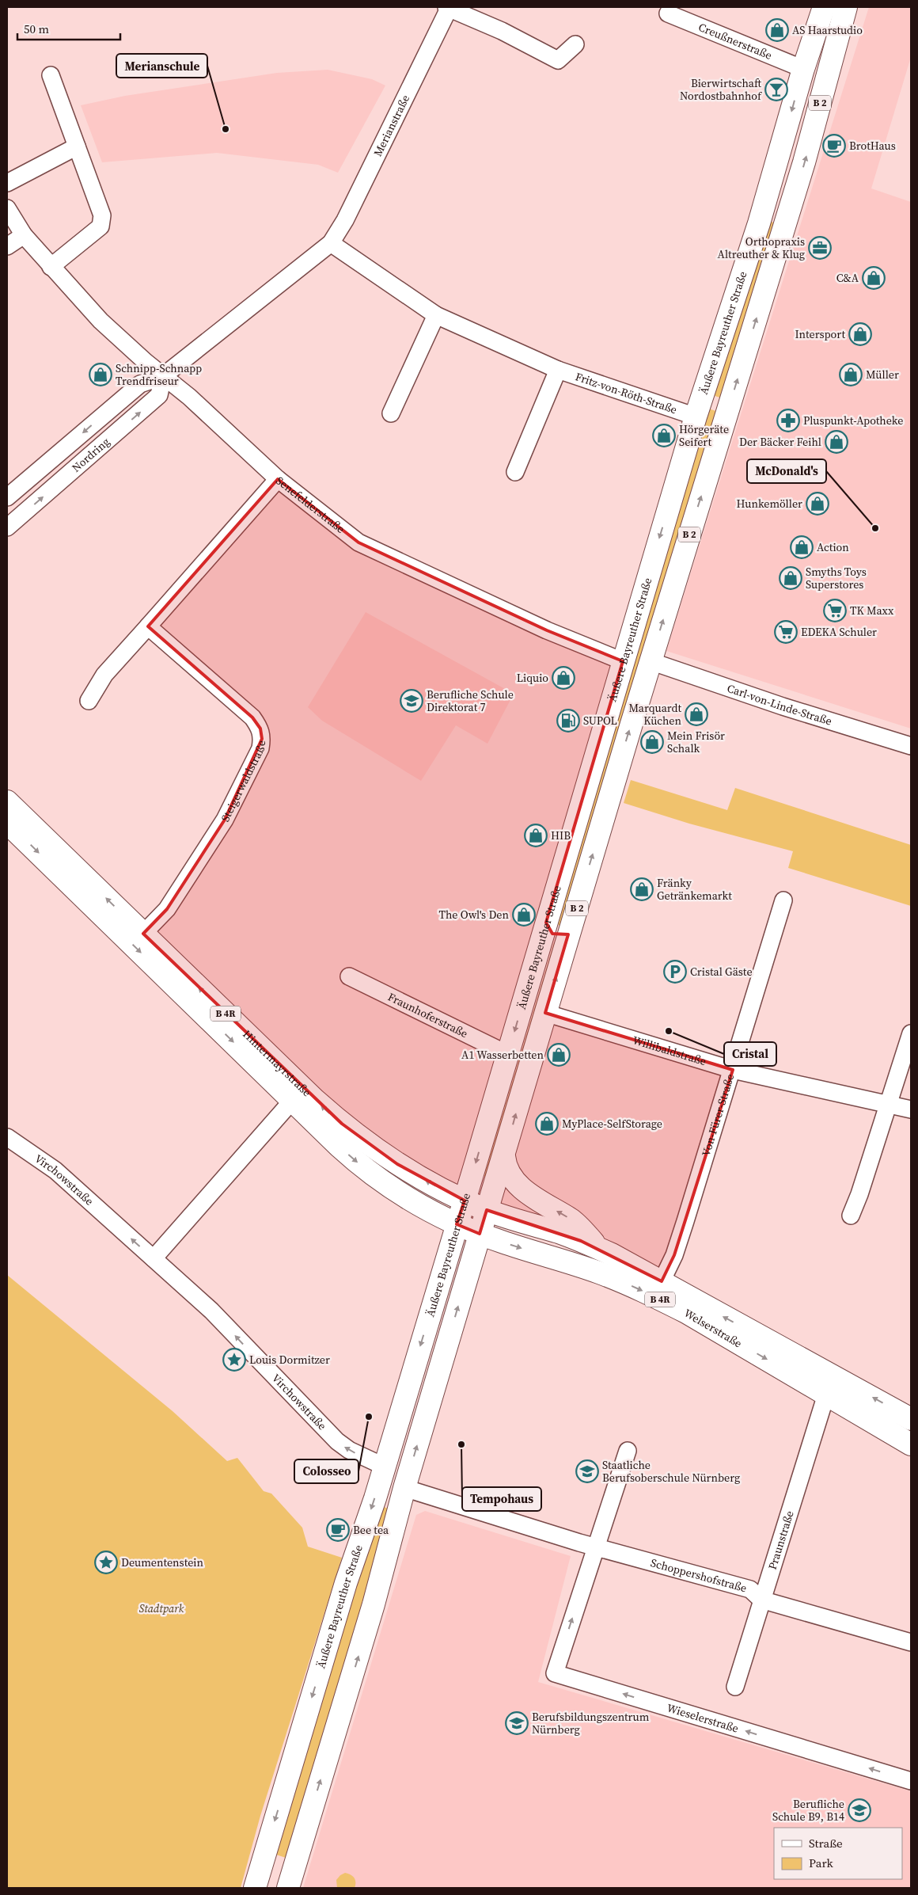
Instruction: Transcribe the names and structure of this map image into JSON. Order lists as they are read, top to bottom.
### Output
{
  "streets": {
    "main road": [
      "B 2",
      "Äußere Bayreuther Straße",
      "B 4R",
      "Hintermayrstraße",
      "Welserstraße"
    ],
    "street": [
      "Creußnerstraße",
      "Merianstraße",
      "Fritz-von-Röth-Straße",
      "Nordring",
      "Senefelderstraße",
      "Carl-von-Linde-Straße",
      "Steigerwaldstraße",
      "Fraunhoferstraße",
      "Willibaldstraße",
      "Von-Fürer-Straße",
      "Virchowstraße",
      "Praunstraße",
      "Schoppershofstraße",
      "Wieselerstraße"
    ]
  },
  "crossings": [
    ["Creußnerstraße", "Äußere Bayreuther Straße"],
    ["B 2", "Carl-von-Linde-Straße"],
    ["B 2", "Willibaldstraße"],
    ["B 2", "Hintermayrstraße"],
    ["B 2", "Welserstraße"],
    ["Merianstraße", "Fritz-von-Röth-Straße"],
    ["Merianstraße", "Nordring"],
    ["Äußere Bayreuther Straße", "Fritz-von-Röth-Straße"],
    ["Äußere Bayreuther Straße", "Senefelderstraße"],
    ["Äußere Bayreuther Straße", "Fraunhoferstraße"],
    ["Äußere Bayreuther Straße", "Hintermayrstraße"],
    ["Äußere Bayreuther Straße", "Virchowstraße"],
    ["Äußere Bayreuther Straße", "Welserstraße"],
    ["Fritz-von-Röth-Straße", "Nordring"],
    ["Nordring", "Senefelderstraße"],
    ["Steigerwaldstraße", "Hintermayrstraße"],
    ["Willibaldstraße", "Von-Fürer-Straße"],
    ["Hintermayrstraße", "Welserstraße"],
    ["Von-Fürer-Straße", "Welserstraße"],
    ["Welserstraße", "Praunstraße"],
    ["Praunstraße", "Schoppershofstraße"],
    ["Schoppershofstraße", "Wieselerstraße"]
  ],
  "one_way": ["Virchowstraße"],
  "parks": ["Stadtpark"],
  "places": {
    "shop": [
      "AS Haarstudio",
      "C&A",
      "Intersport",
      "Schnipp-Schnapp Trendfriseur",
      "Müller",
      "Hörgeräte Seifert",
      "Der Bäcker Feihl",
      "Hunkemöller",
      "Action",
      "Smyths Toys Superstores",
      "Liquio",
      "Marquardt Küchen",
      "Mein Frisör Schalk",
      "HIB",
      "Fränky Getränkemarkt",
      "The Owl's Den",
      "A1 Wasserbetten",
      "MyPlace-SelfStorage"
    ],
    "bar": ["Bierwirtschaft Nordostbahnhof"],
    "other": [
      "Merianschule",
      "McDonald's",
      "Cristal",
      "Colosseo",
      "Tempohaus"
    ],
    "cafe": ["BrotHaus", "Bee tea"],
    "office": ["Orthopraxis Altreuther & Klug"],
    "pharmacy": ["Pluspunkt-Apotheke"],
    "supermarket": ["TK Maxx", "EDEKA Schuler"],
    "school or university": [
      "Berufliche Schule Direktorat 7",
      "Staatliche Berufsoberschule Nürnberg",
      "Berufsbildungszentrum Nürnberg",
      "Berufliche Schule B9, B14"
    ],
    "fuel station": ["SUPOL"],
    "parking": ["Cristal Gäste"],
    "place": ["Louis Dormitzer", "Deumentenstein"]
  },
  "legend": ["Straße", "Park"],
  "scale_bar": "50 m"
}
